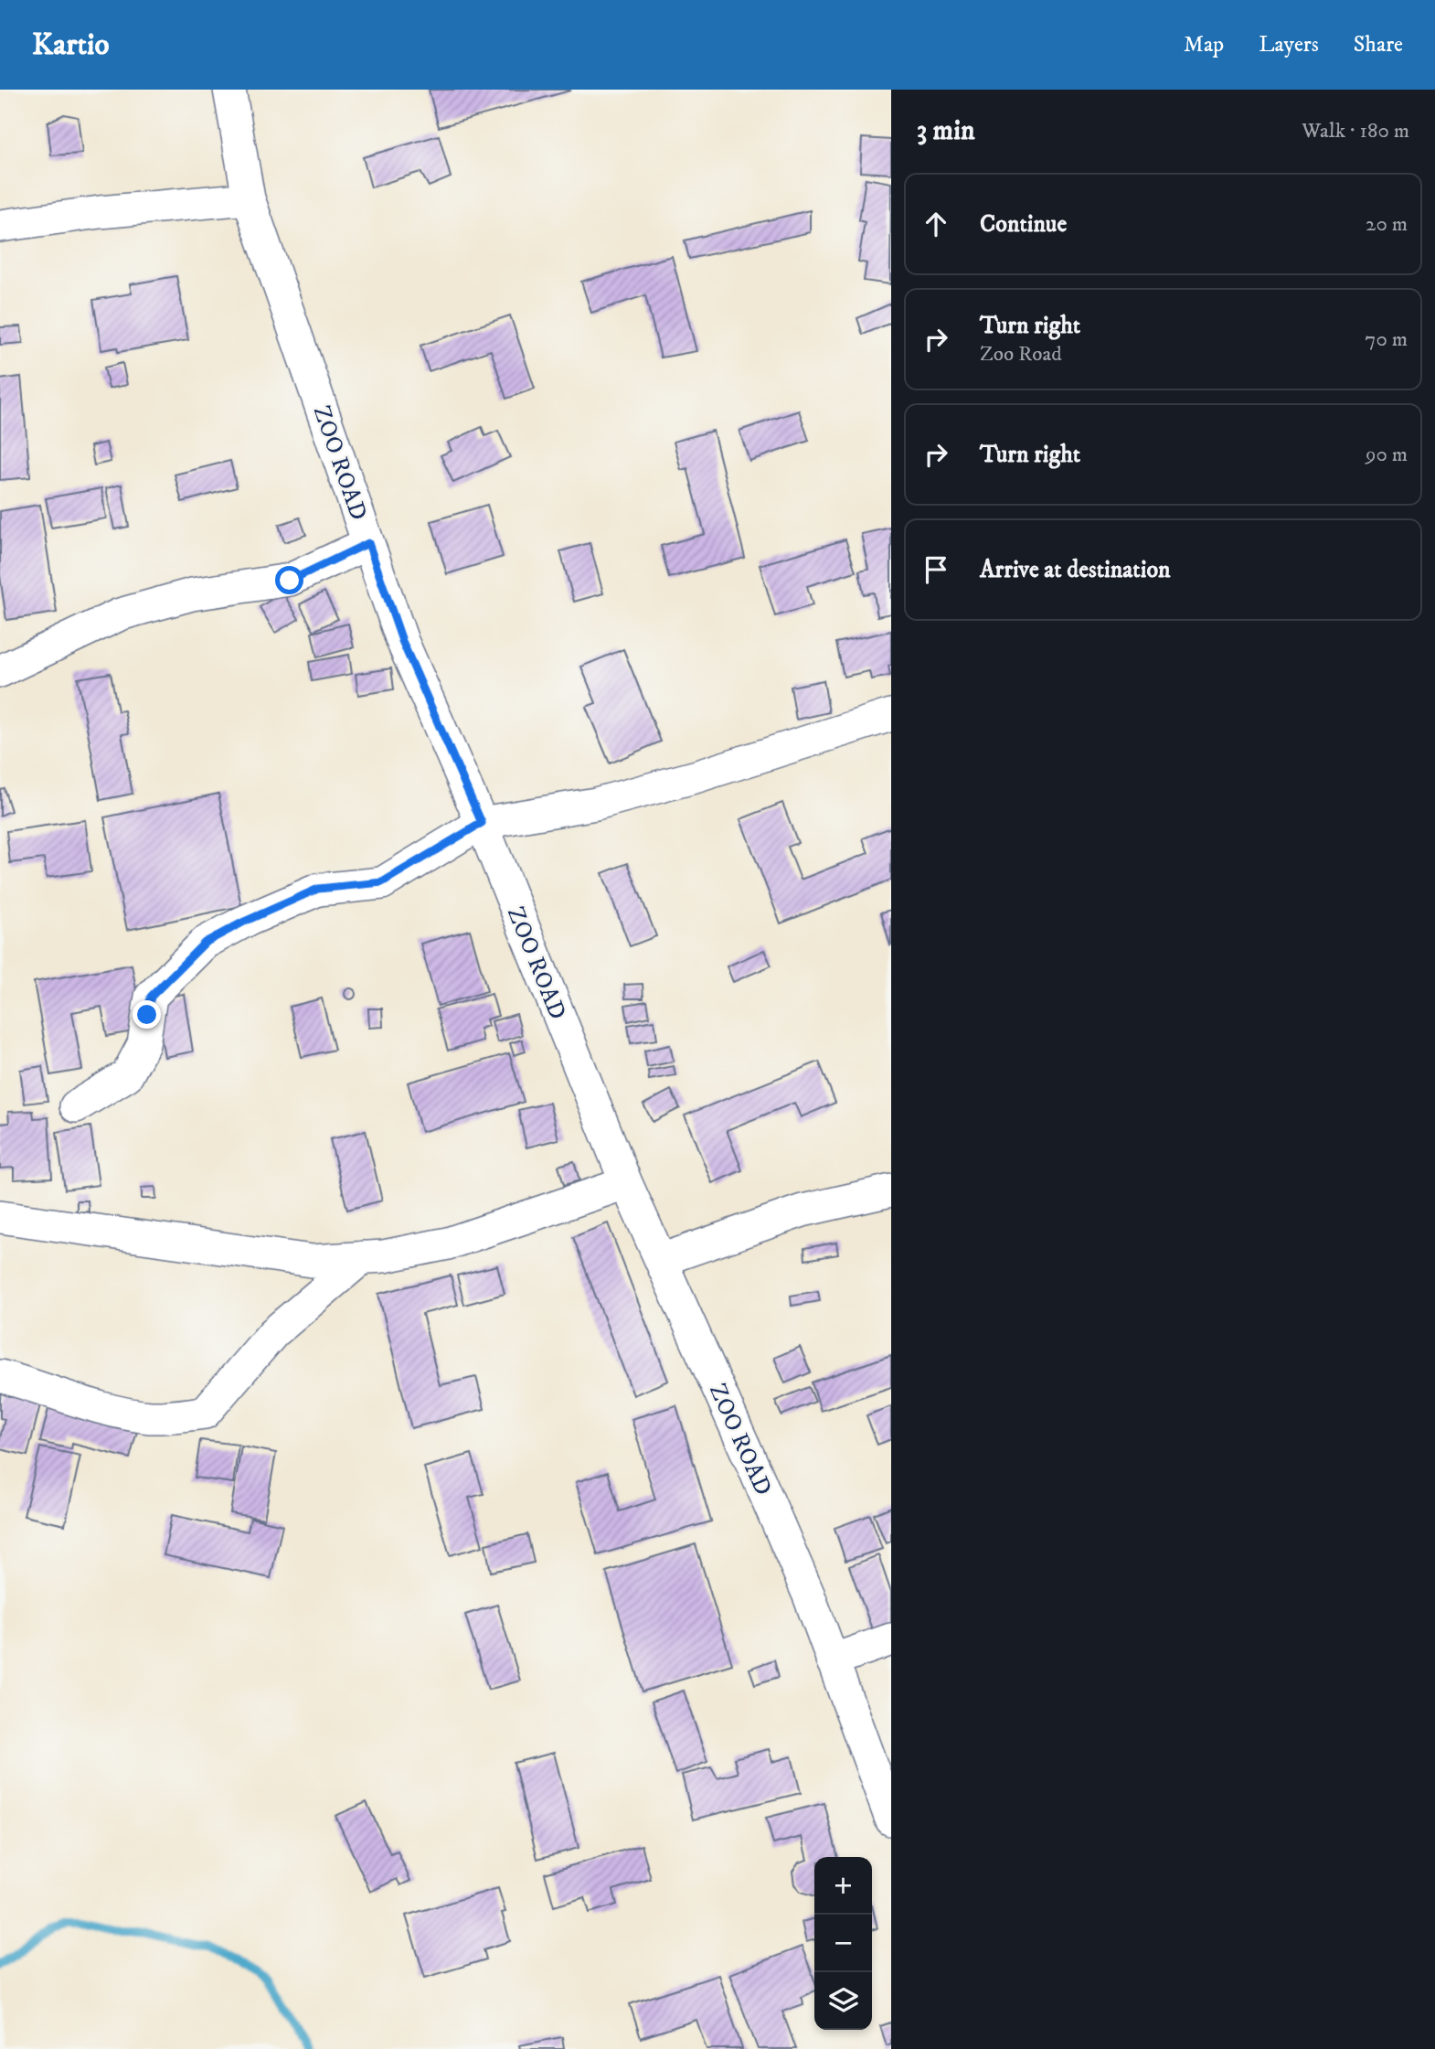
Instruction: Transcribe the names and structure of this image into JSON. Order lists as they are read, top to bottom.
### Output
{
  "streets": {
    "street": ["ZOO ROAD"]
  },
  "page": {
    "header": "Kartio",
    "nav": ["Map", "Layers", "Share"],
    "heading": ["3 min", "Walk · 180 m"],
    "list": [
      ["Continue", "20 m"],
      ["Turn right", "Zoo Road", "70 m"],
      ["Turn right", "90 m"],
      "Arrive at destination"
    ],
    "map_buttons": ["+", "−"]
  }
}
